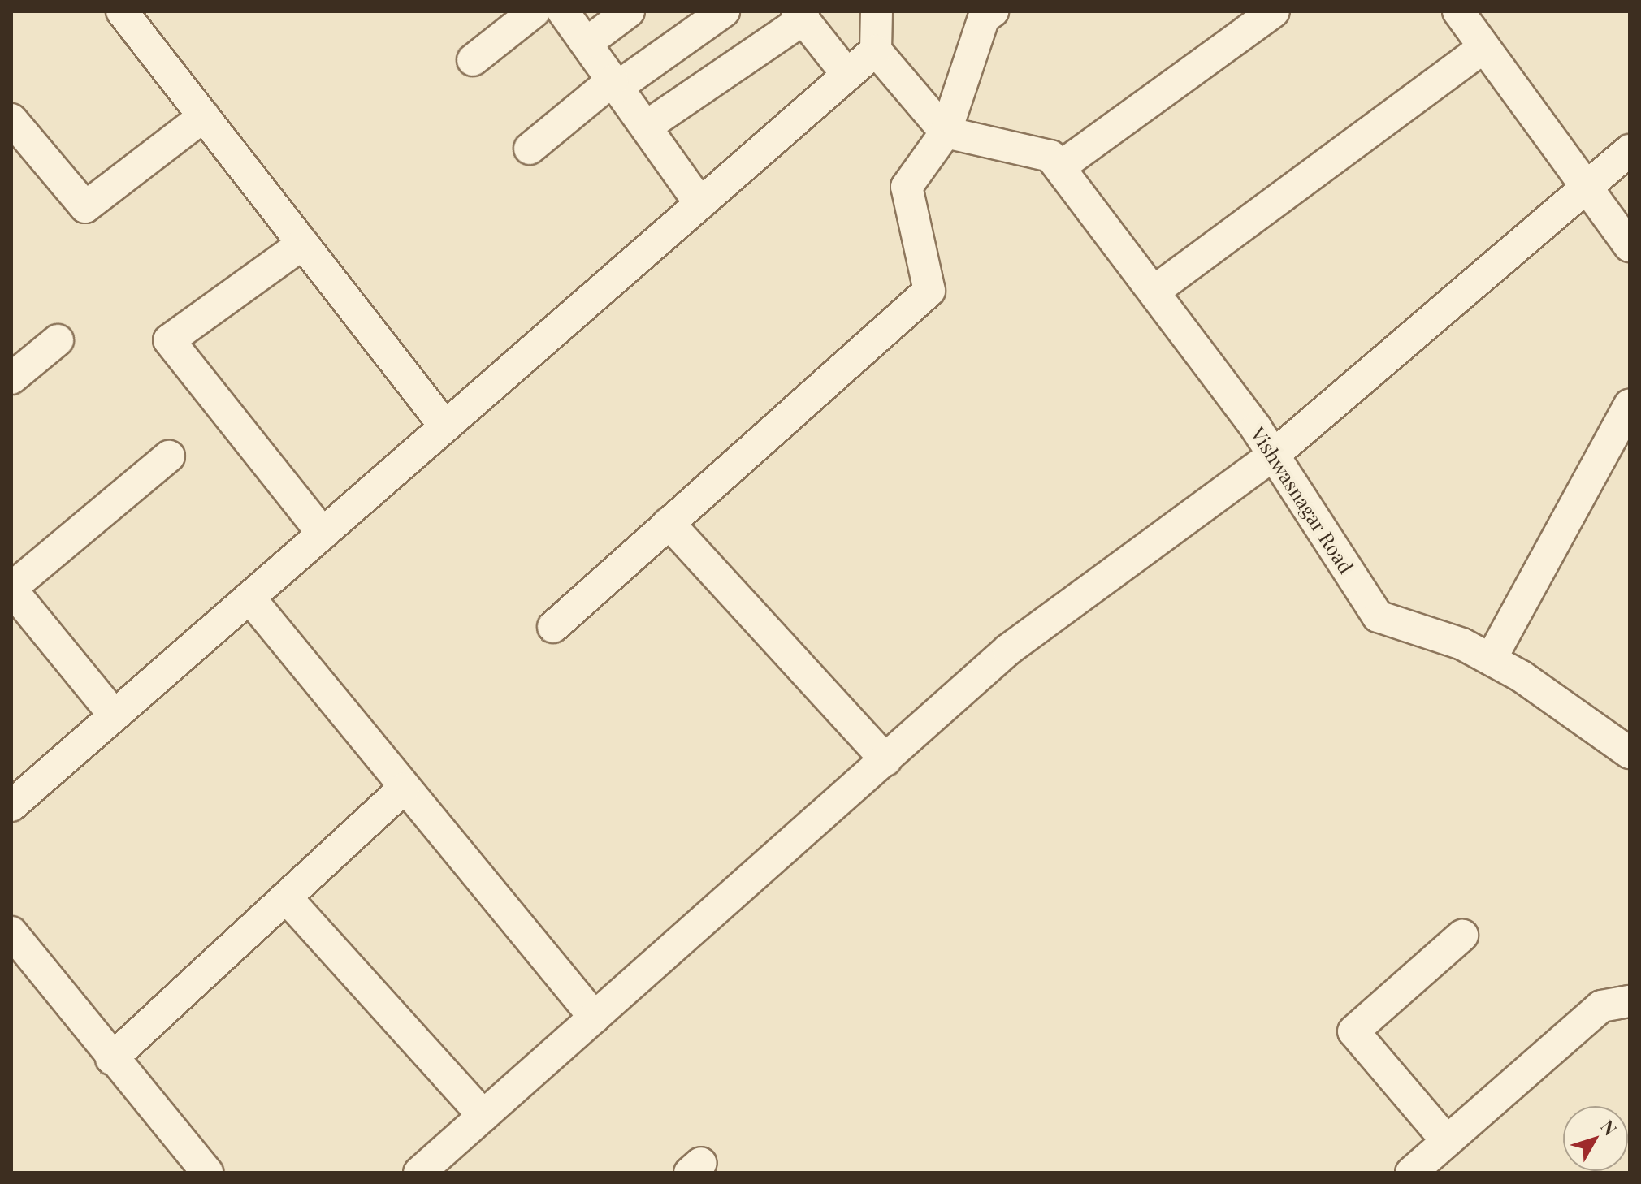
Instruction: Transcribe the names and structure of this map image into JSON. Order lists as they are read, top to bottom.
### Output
{
  "streets": {
    "street": ["Vishwasnagar Road"]
  },
  "north": "top right"
}
